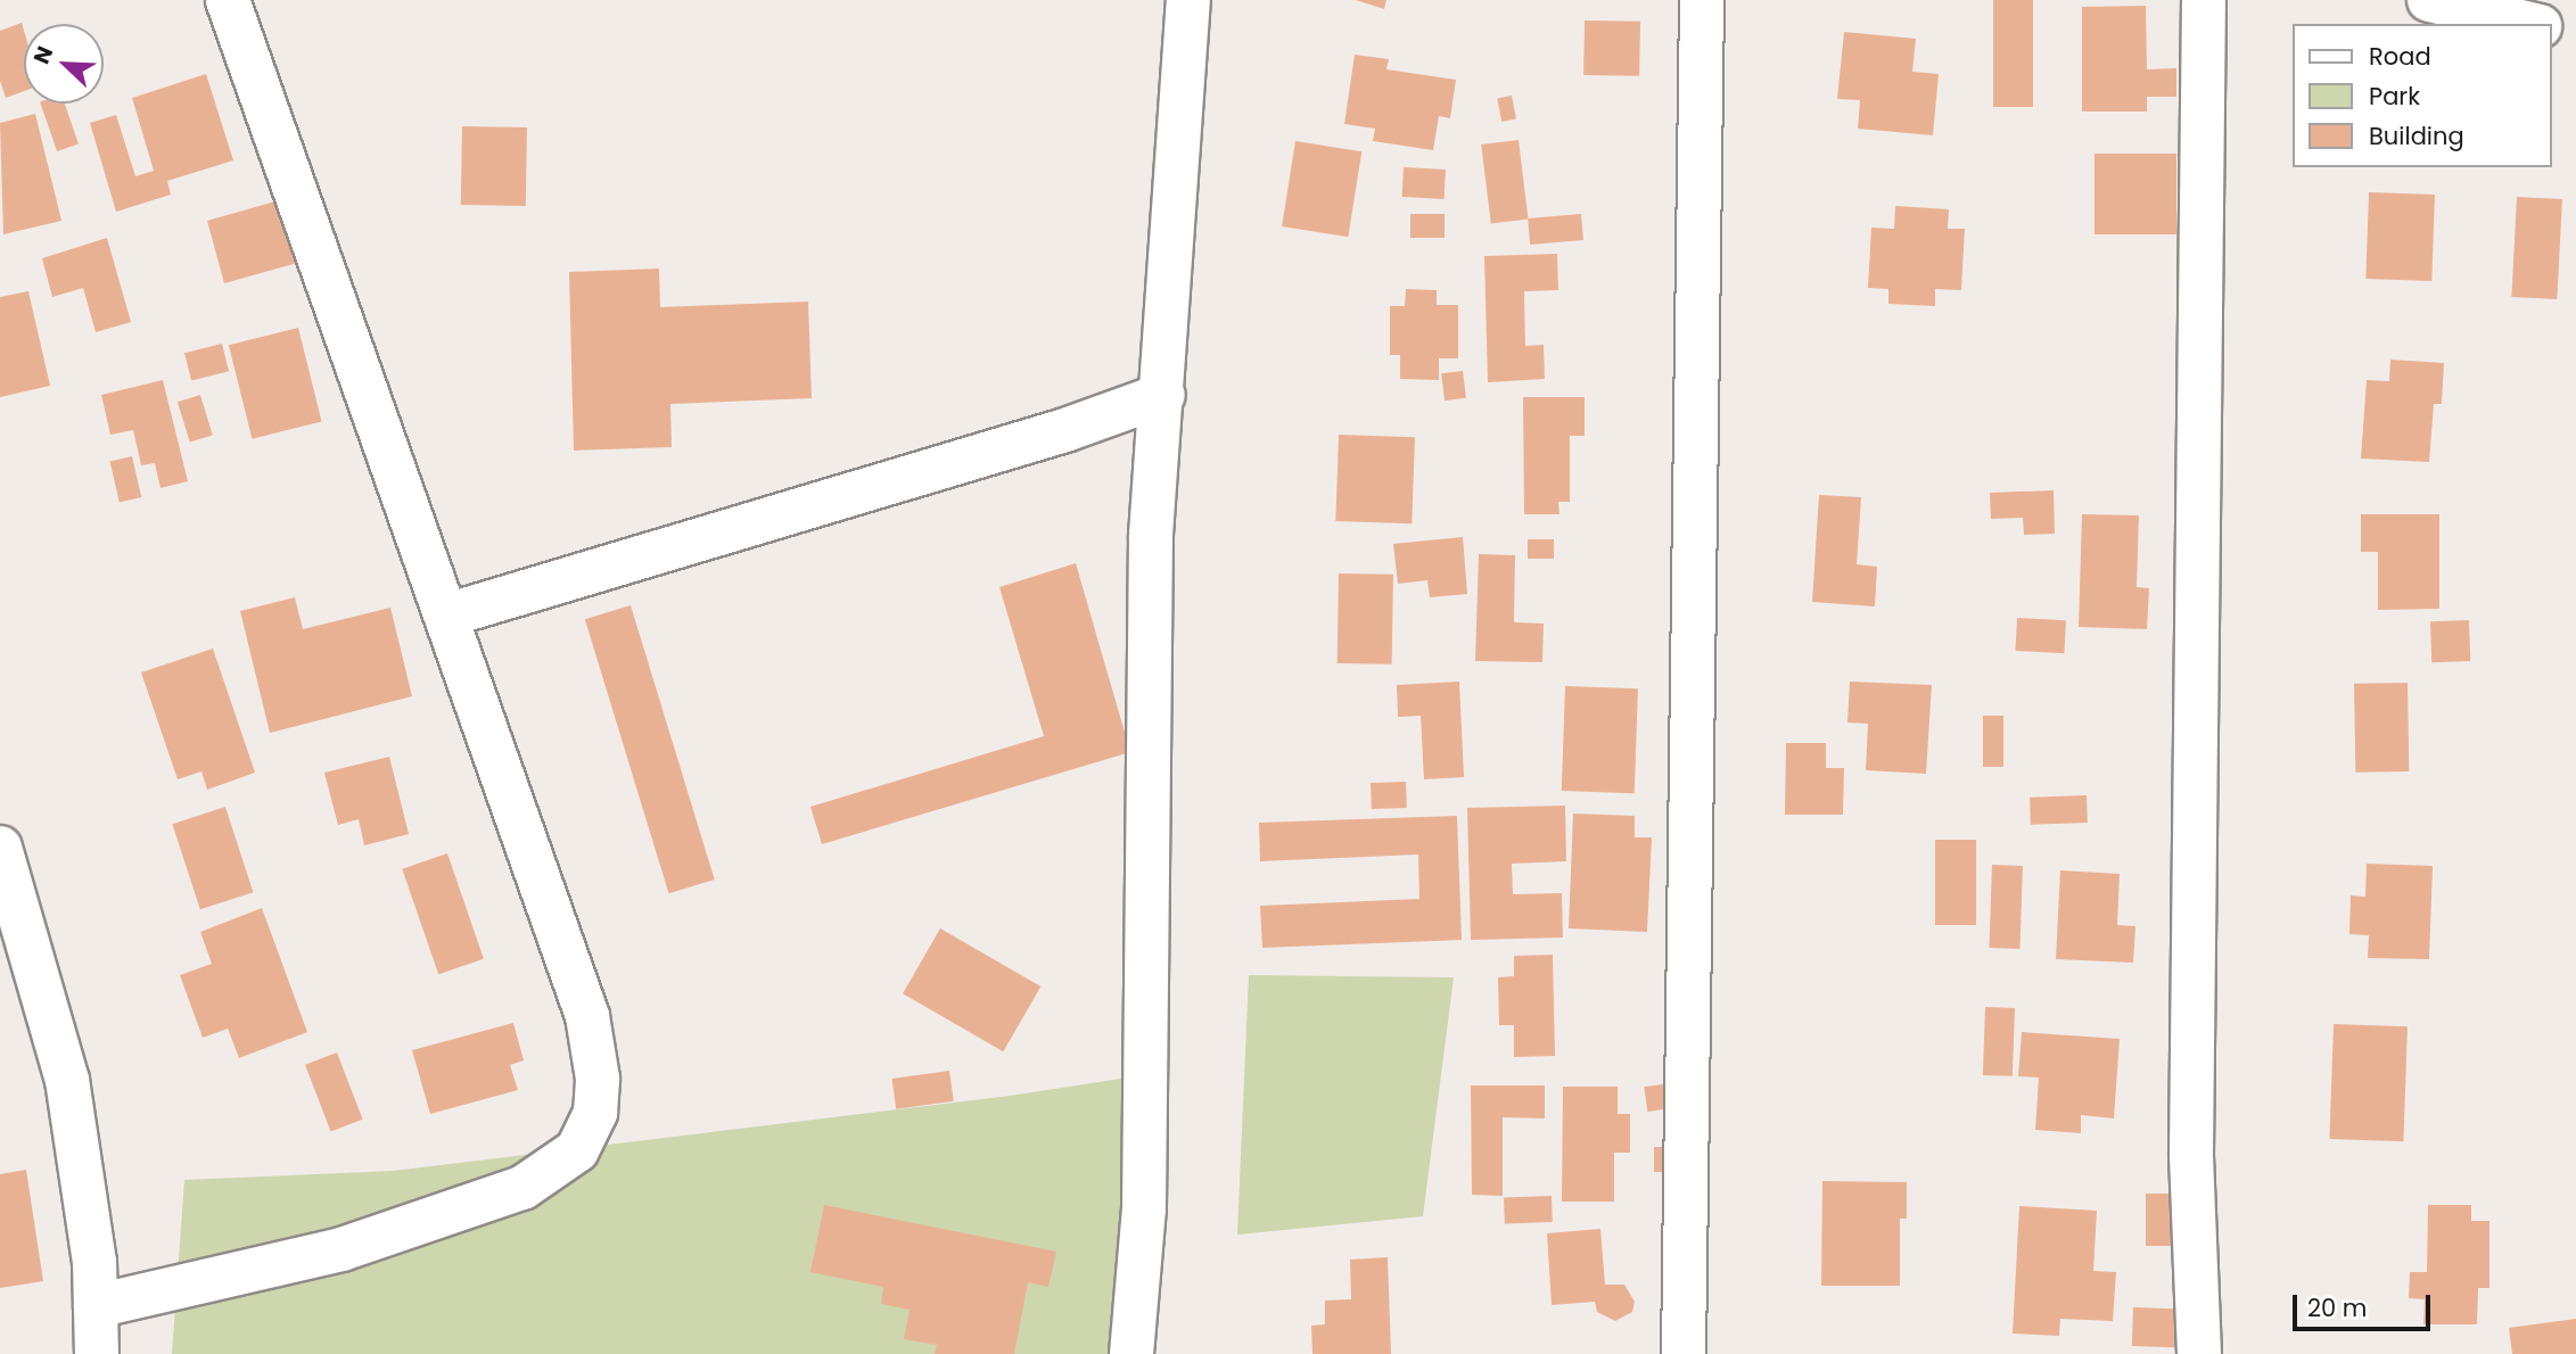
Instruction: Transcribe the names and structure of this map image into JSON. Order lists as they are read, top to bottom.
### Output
{
  "legend": ["Road", "Park", "Building"],
  "scale_bar": "20 m",
  "north": "top left"
}
